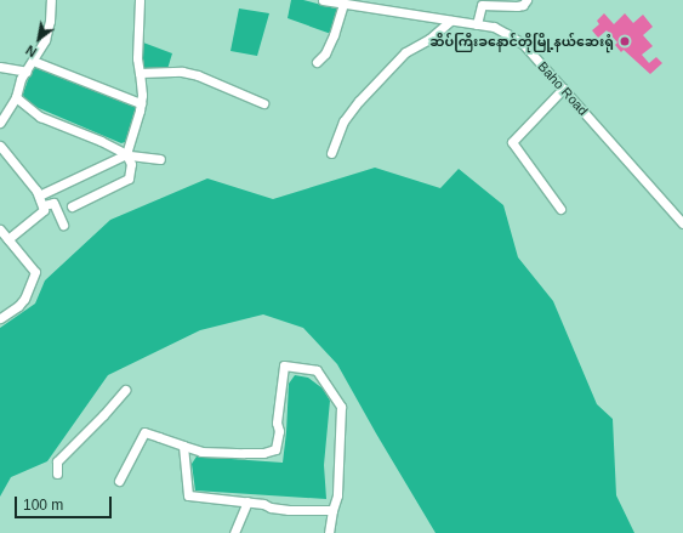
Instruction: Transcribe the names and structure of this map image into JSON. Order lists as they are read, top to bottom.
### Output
{
  "streets": {
    "street": ["Baho Road"]
  },
  "places": ["ဆိပ်ကြီးခနောင်တိုမြို့နယ်ဆေးရုံ"],
  "scale_bar": "100 m",
  "north": "bottom left"
}
